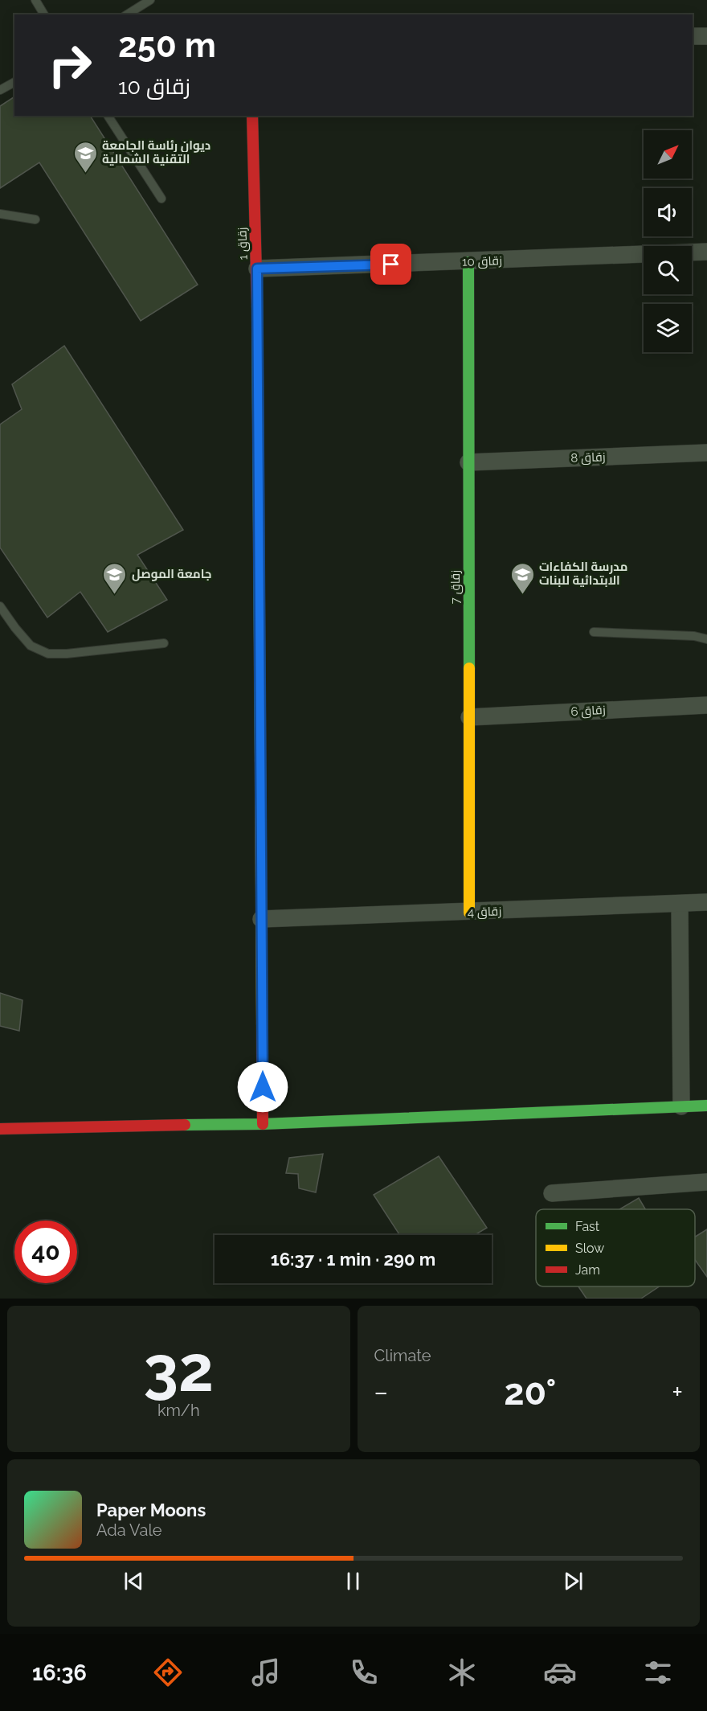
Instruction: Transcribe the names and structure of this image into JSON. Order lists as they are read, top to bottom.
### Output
{
  "streets": {
    "street": [
      "زقاق 1",
      "زقاق 10",
      "زقاق 8",
      "زقاق 7",
      "زقاق 6",
      "زقاق 4"
    ]
  },
  "crossings": [
    ["زقاق 1", "زقاق 10"],
    ["زقاق 1", "زقاق 4"],
    ["زقاق 10", "زقاق 7"],
    ["زقاق 8", "زقاق 7"],
    ["زقاق 7", "زقاق 6"],
    ["زقاق 7", "زقاق 4"]
  ],
  "places": {
    "school or university": ["ديوان رئاسة الجامعة التقنية الشمالية", "جامعة الموصل", "مدرسة الكفاءات الابتدائية للبنات"]
  },
  "legend": ["Fast", "Slow", "Jam"],
  "north": "top right",
  "page": {
    "turn": ["250 m", "زقاق 10"],
    "limit": "40",
    "trip": "16:37 · 1 min · 290 m",
    "tile": [
      ["32", "km/h"],
      "Climate"
    ],
    "heat": ["−", "20°", "+"],
    "song": ["Paper Moons", "Ada Vale"],
    "tabs": "16:36"
  }
}
